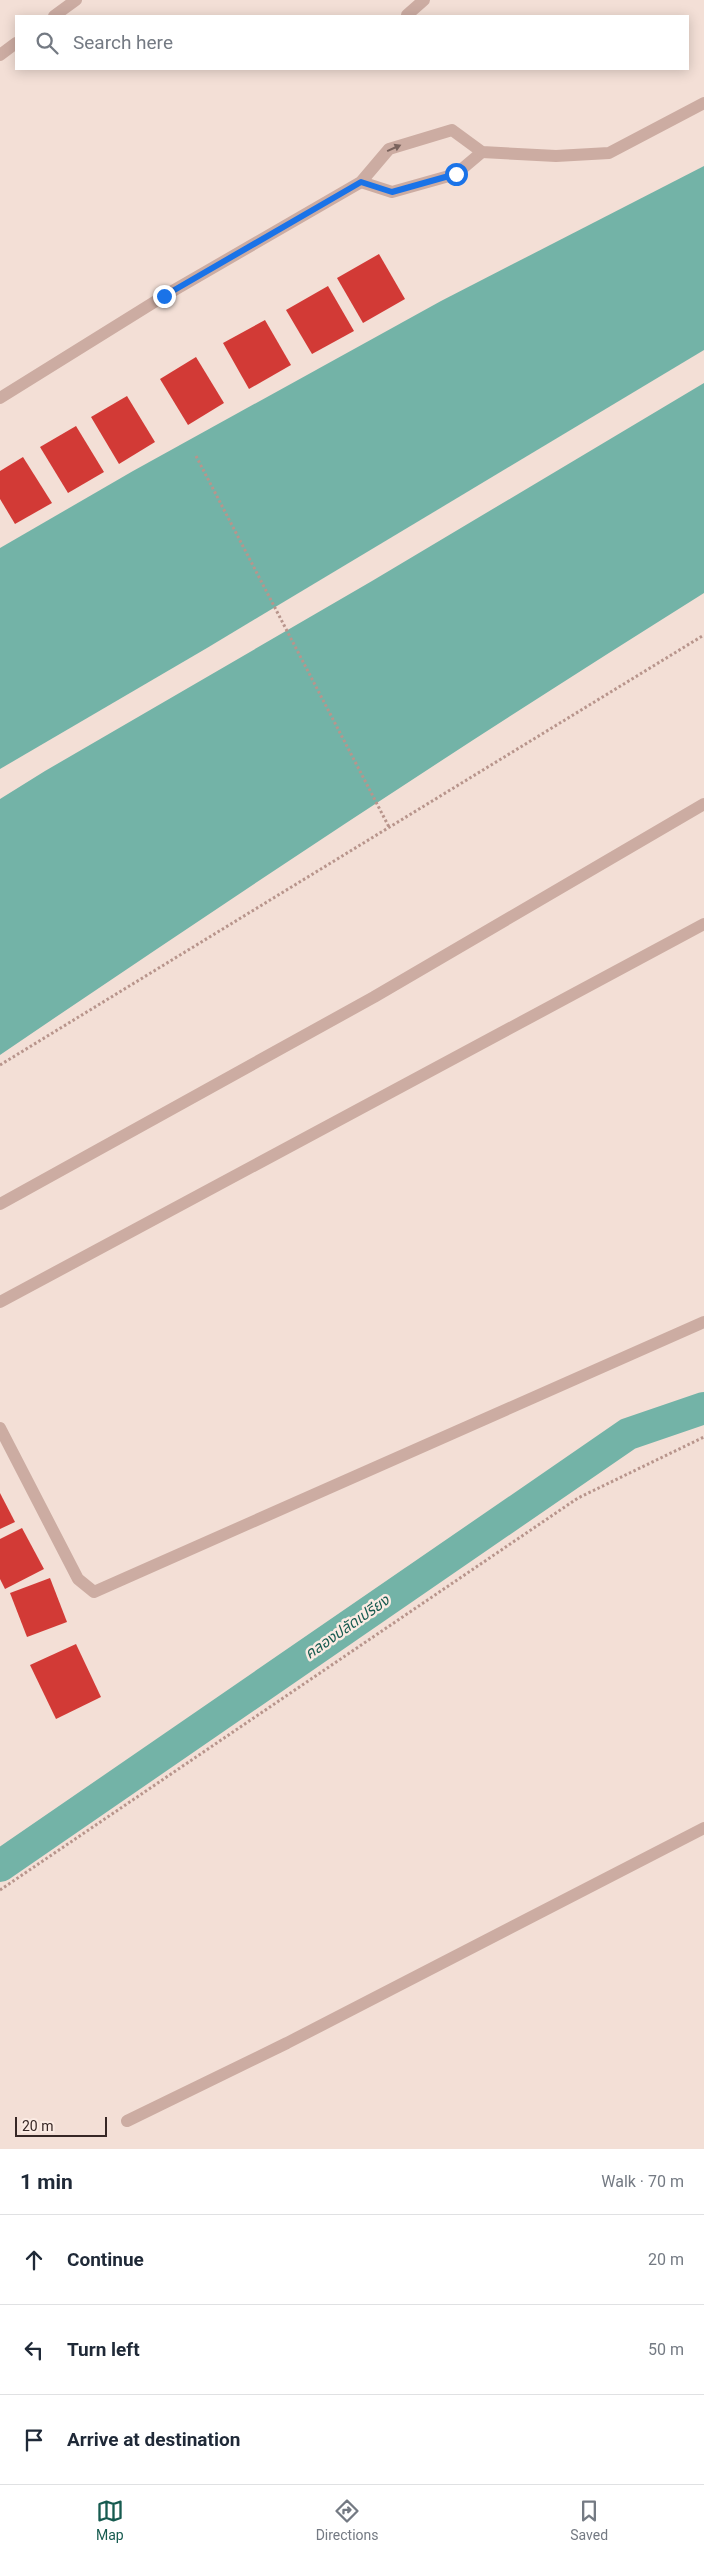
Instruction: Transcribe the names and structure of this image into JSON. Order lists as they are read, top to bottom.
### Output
{
  "water": ["คลองปลัดเปรียง"],
  "scale_bar": "20 m",
  "page": {
    "search": "Search here",
    "scale": "20 m",
    "heading": ["1 min", "Walk · 70 m"],
    "list": [
      ["Continue", "20 m"],
      ["Turn left", "50 m"],
      "Arrive at destination"
    ],
    "nav": ["Map", "Directions", "Saved"]
  }
}
